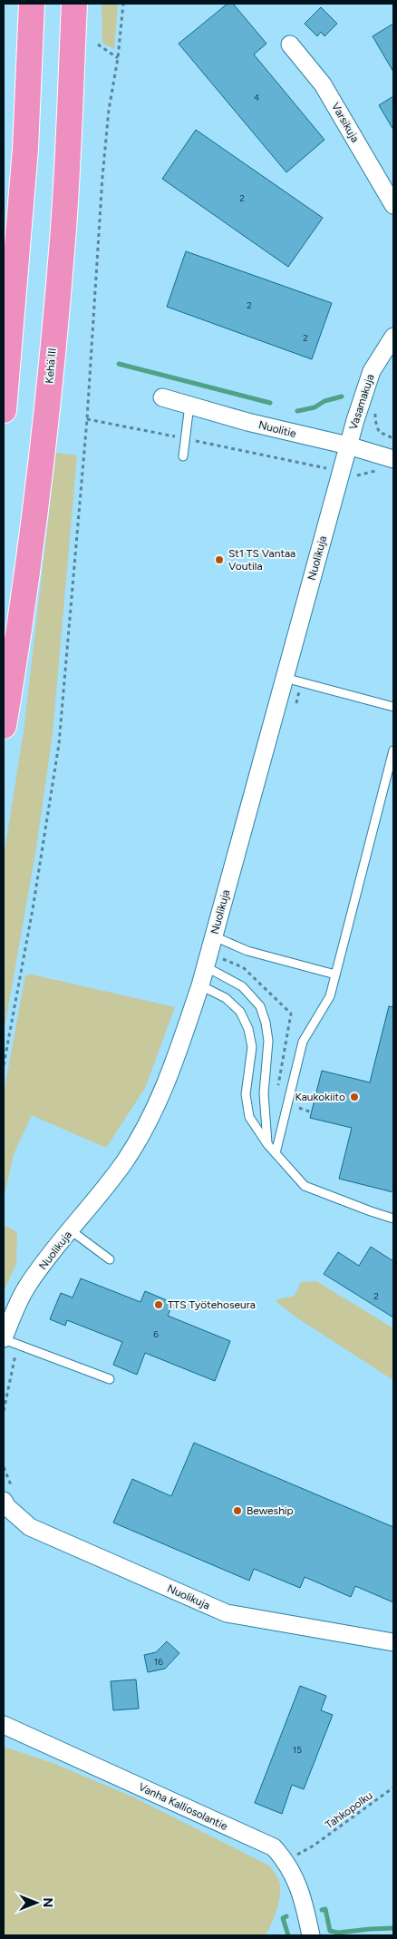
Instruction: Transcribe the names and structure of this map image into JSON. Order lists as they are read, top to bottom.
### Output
{
  "streets": {
    "highway": ["Kehä III"],
    "street": [
      "Varsikuja",
      "Vasamakuja",
      "Nuolitie",
      "Nuolikuja",
      "Vanha Kalliosolantie"
    ],
    "path": ["Tahkopolku"]
  },
  "crossings": [
    ["Vasamakuja", "Nuolitie"],
    ["Vasamakuja", "Nuolikuja"],
    ["Nuolitie", "Nuolikuja"]
  ],
  "places": [
    "St1 TS Vantaa Voutila",
    "Kaukokiito",
    "TTS Työtehoseura",
    "Beweship"
  ],
  "house_numbers": [
    "4",
    "2",
    "2",
    "2",
    "2",
    "6",
    "16",
    "15"
  ],
  "north": "right"
}
